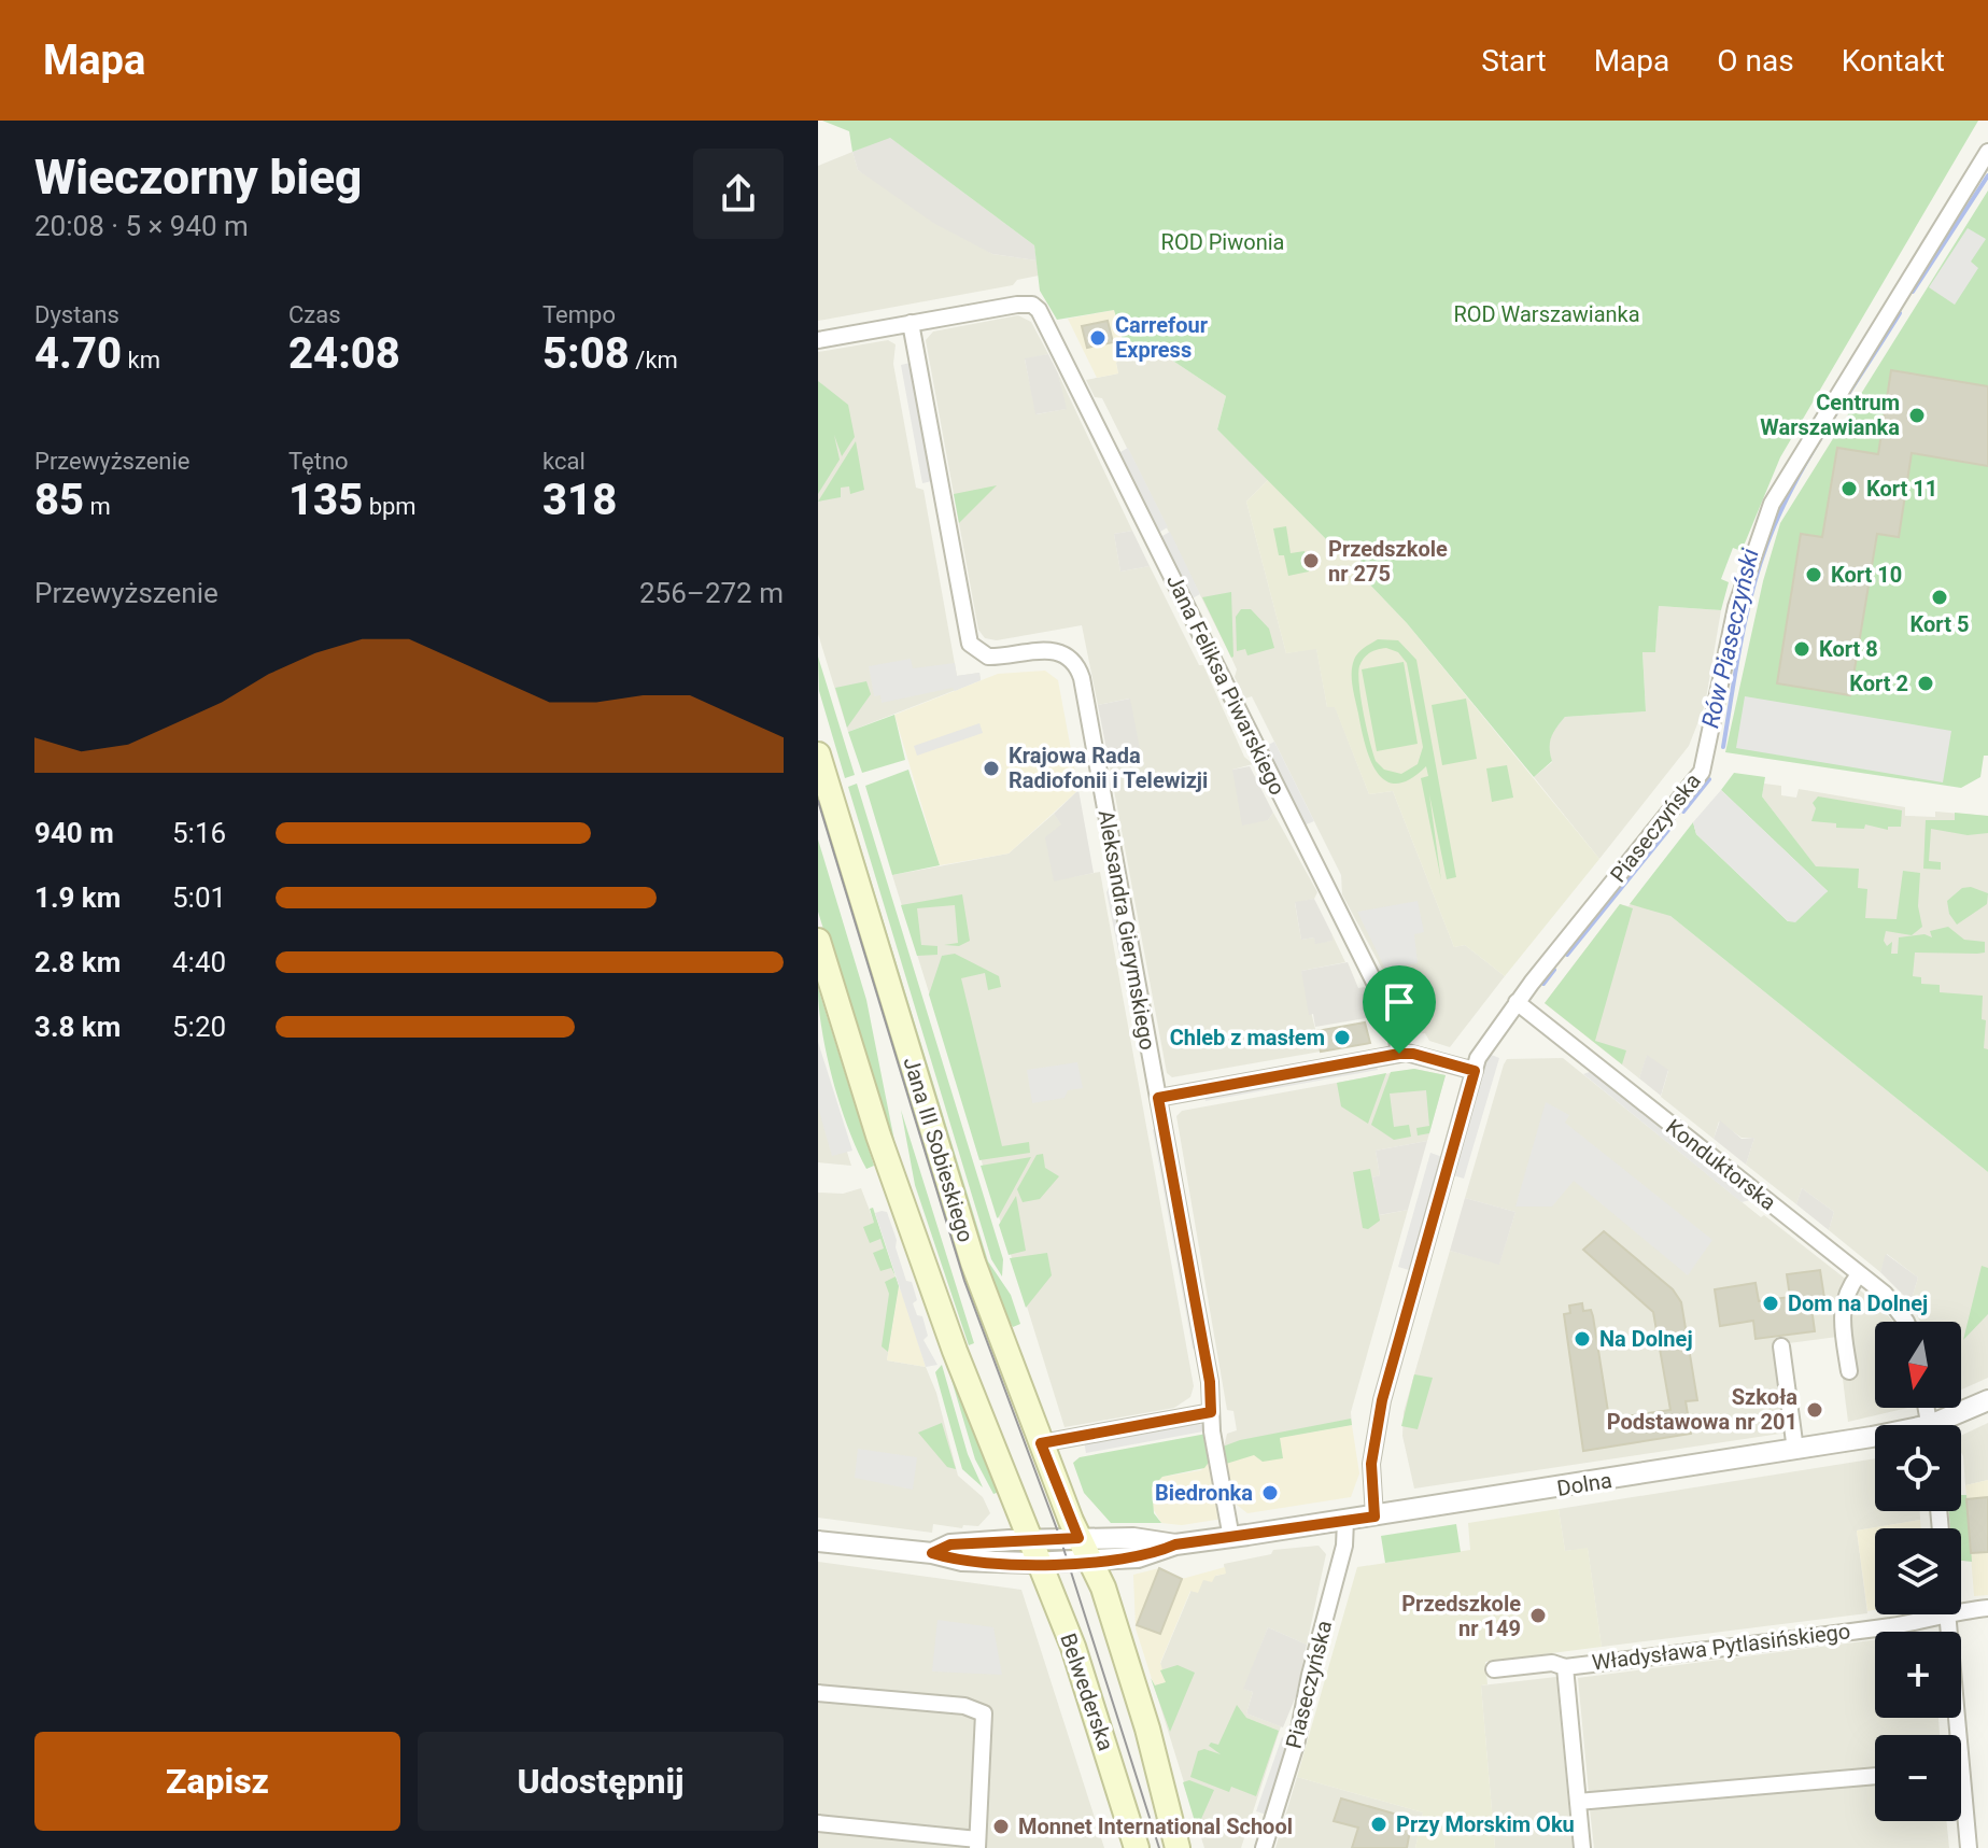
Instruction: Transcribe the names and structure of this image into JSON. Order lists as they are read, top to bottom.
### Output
{
  "streets": {
    "main road": ["Jana III Sobieskiego", "Belwederska"],
    "street": [
      "Jana Feliksa Piwarskiego",
      "Piaseczyńska",
      "Aleksandra Gierymskiego",
      "Konduktorska",
      "Dolna",
      "Władysława Pytlasińskiego"
    ]
  },
  "crossings": [
    ["Jana Feliksa Piwarskiego", "Aleksandra Gierymskiego"],
    ["Piaseczyńska", "Konduktorska"],
    ["Piaseczyńska", "Dolna"],
    ["Aleksandra Gierymskiego", "Dolna"],
    ["Jana III Sobieskiego", "Dolna"],
    ["Jana III Sobieskiego", "Belwederska"],
    ["Dolna", "Belwederska"]
  ],
  "water": ["Rów Piaseczyński"],
  "parks": ["ROD Piwonia", "ROD Warszawianka"],
  "places": [
    "Carrefour Express",
    "Centrum Warszawianka",
    "Kort 11",
    "Przedszkole nr 275",
    "Kort 10",
    "Kort 5",
    "Kort 8",
    "Kort 2",
    "Krajowa Rada Radiofonii i Telewizji",
    "Chleb z masłem",
    "Dom na Dolnej",
    "Na Dolnej",
    "Szkoła Podstawowa nr 201",
    "Biedronka",
    "Przedszkole nr 149",
    "Przy Morskim Oku",
    "Monnet International School"
  ],
  "north": "bottom",
  "page": {
    "header": "Mapa",
    "nav": [
      "Start",
      "Mapa",
      "O nas",
      "Kontakt"
    ],
    "heading": ["Wieczorny bieg", "20:08 · 5 × 940 m"],
    "stats": [
      ["Dystans", "4.70 km"],
      ["Czas", "24:08"],
      ["Tempo", "5:08 /km"],
      ["Przewyższenie", "85 m"],
      ["Tętno", "135 bpm"],
      ["kcal", "318"]
    ],
    "chart": ["Przewyższenie", "256–272 m"],
    "list": [
      {
        "name": "940 m",
        "note": "5:16"
      },
      {
        "name": "1.9 km",
        "note": "5:01"
      },
      {
        "name": "2.8 km",
        "note": "4:40"
      },
      {
        "name": "3.8 km",
        "note": "5:20"
      }
    ],
    "map_buttons": ["+", "−"],
    "buttons": ["Zapisz", "Udostępnij"]
  }
}
